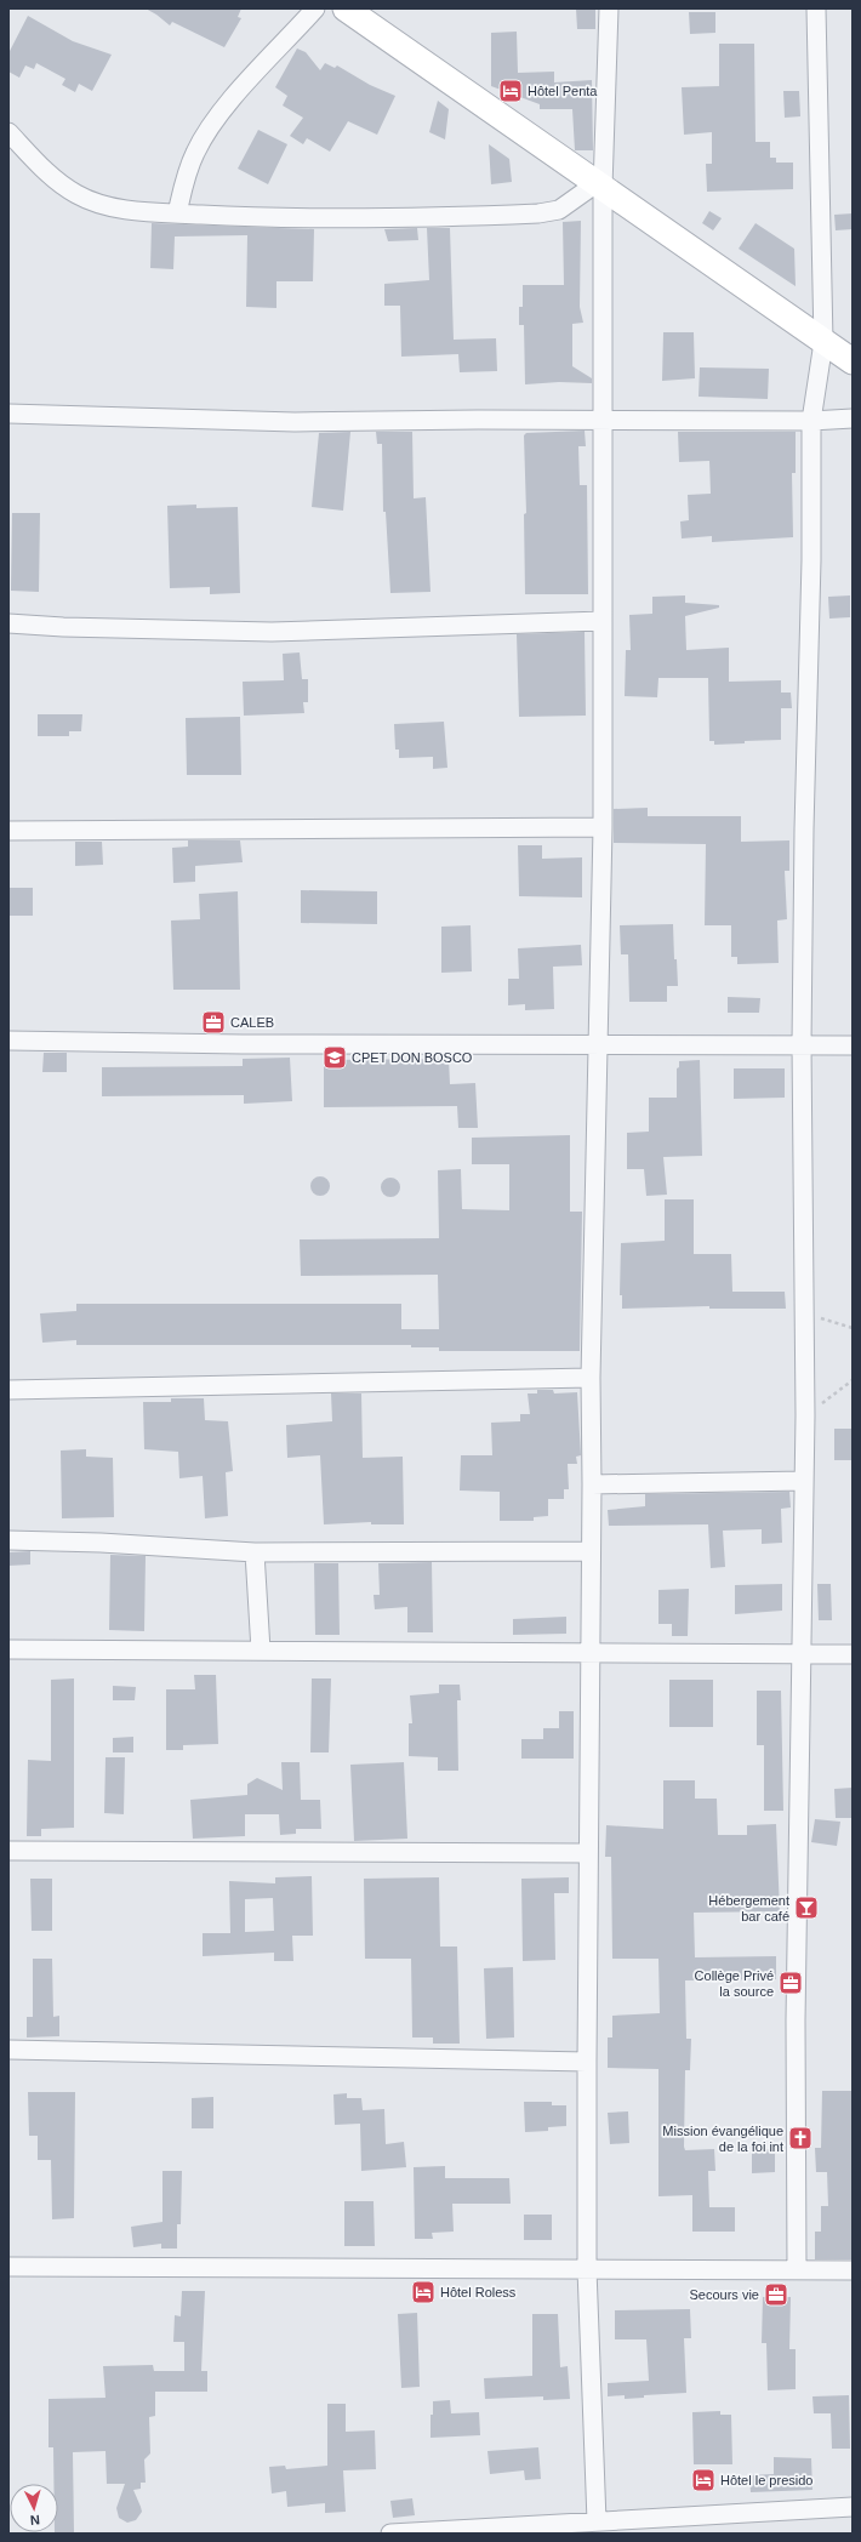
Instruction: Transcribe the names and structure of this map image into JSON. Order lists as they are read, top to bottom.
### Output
{
  "places": {
    "hotel": ["Hôtel Penta", "Hôtel Roless", "Hôtel le presido"],
    "office": ["CALEB", "Collège Privé la source", "Secours vie"],
    "school or university": ["CPET DON BOSCO"],
    "bar": ["Hébergement bar café"],
    "church": ["Mission évangélique de la foi int"]
  },
  "north": "bottom"
}
